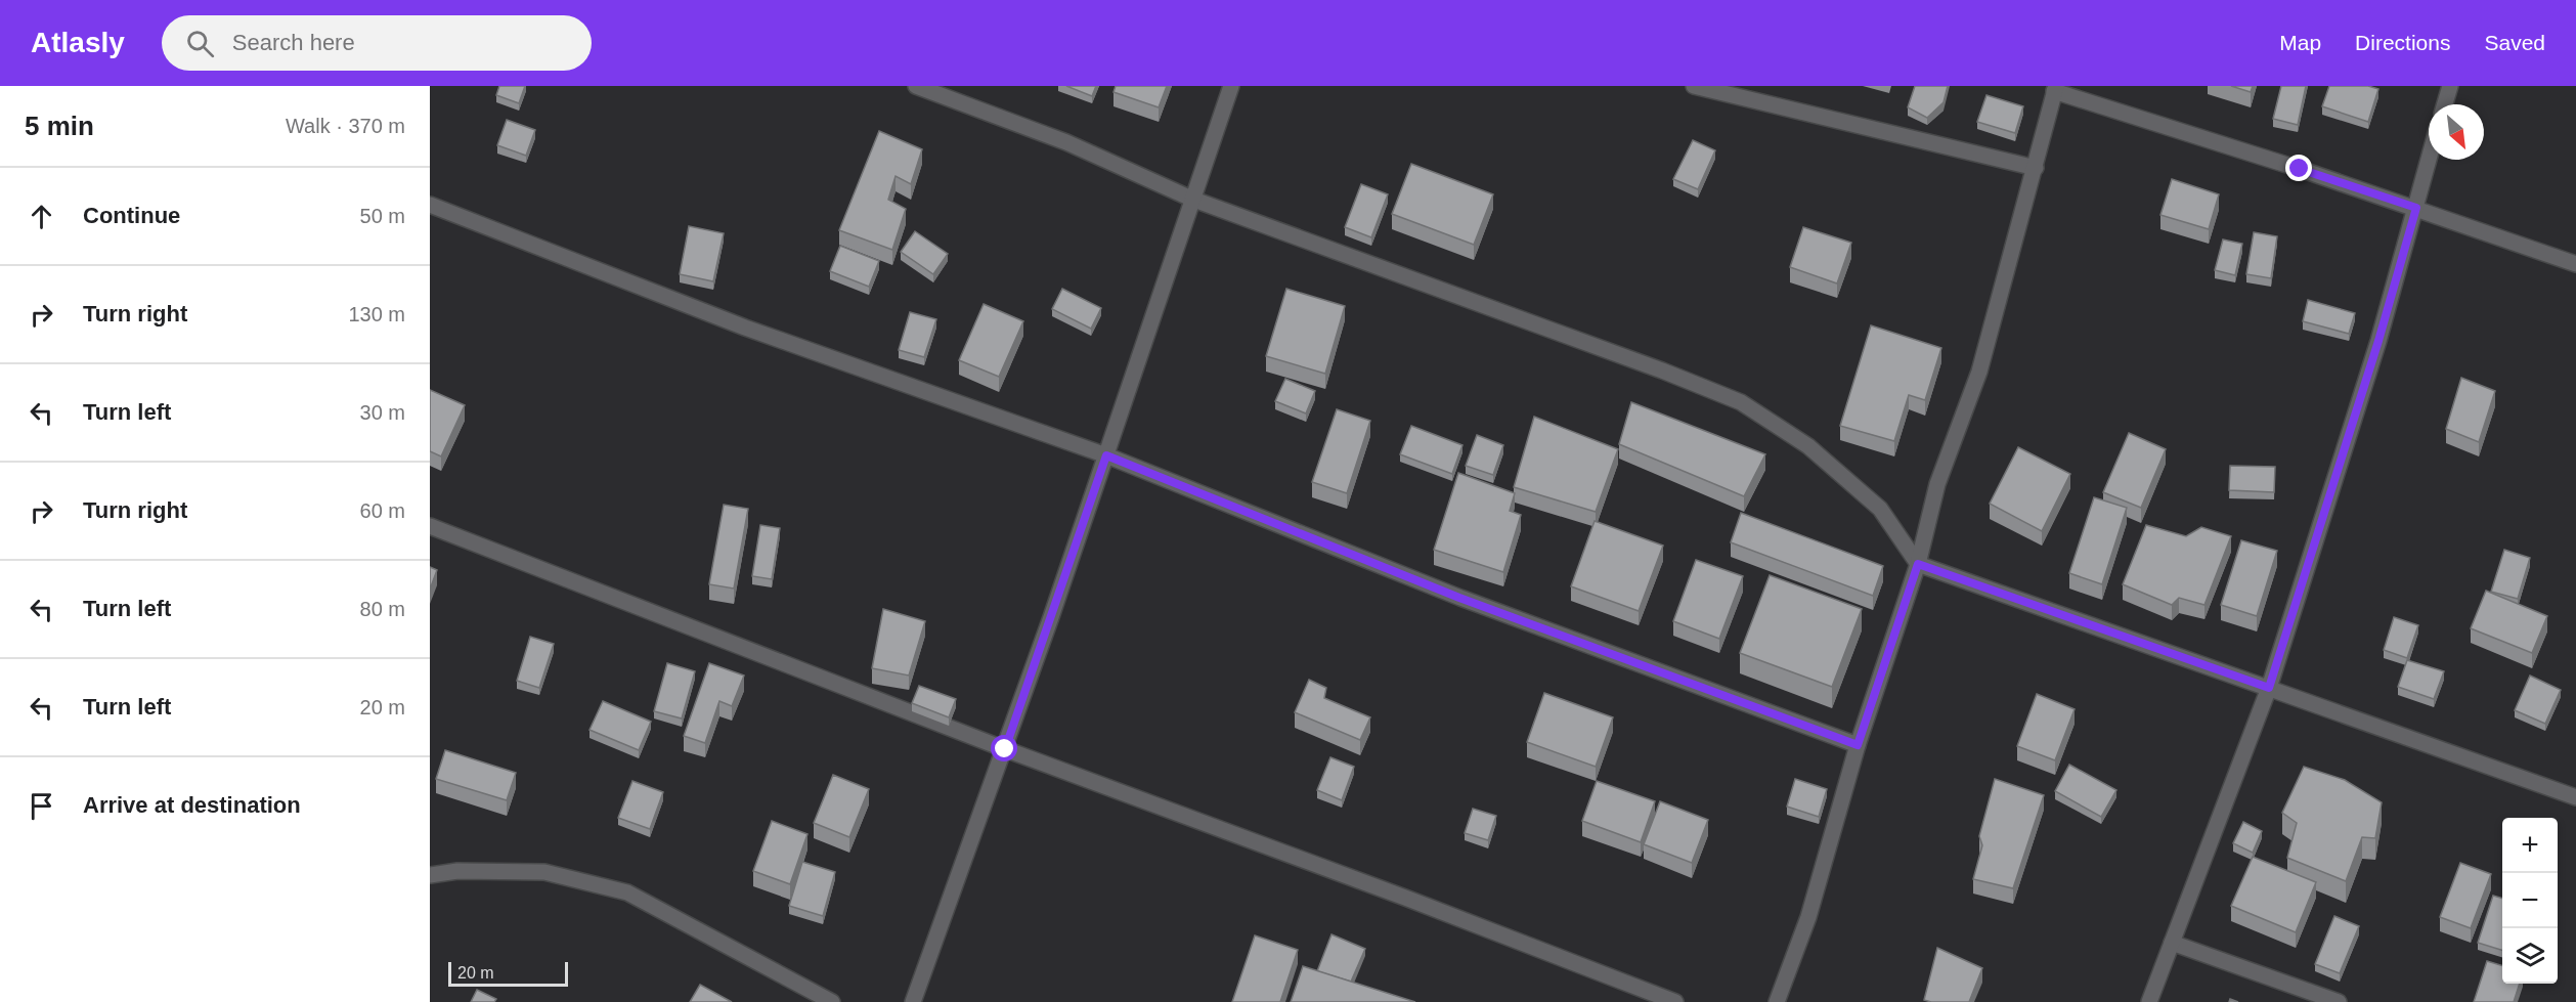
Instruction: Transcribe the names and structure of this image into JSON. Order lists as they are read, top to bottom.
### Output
{
  "scale_bar": "20 m",
  "north": "bottom right",
  "page": {
    "header": "Atlasly",
    "search": "Search here",
    "nav": ["Map", "Directions", "Saved"],
    "heading": ["5 min", "Walk · 370 m"],
    "list": [
      ["Continue", "50 m"],
      ["Turn right", "130 m"],
      ["Turn left", "30 m"],
      ["Turn right", "60 m"],
      ["Turn left", "80 m"],
      ["Turn left", "20 m"],
      "Arrive at destination"
    ],
    "map_buttons": ["+", "−"],
    "scale": "20 m"
  }
}
